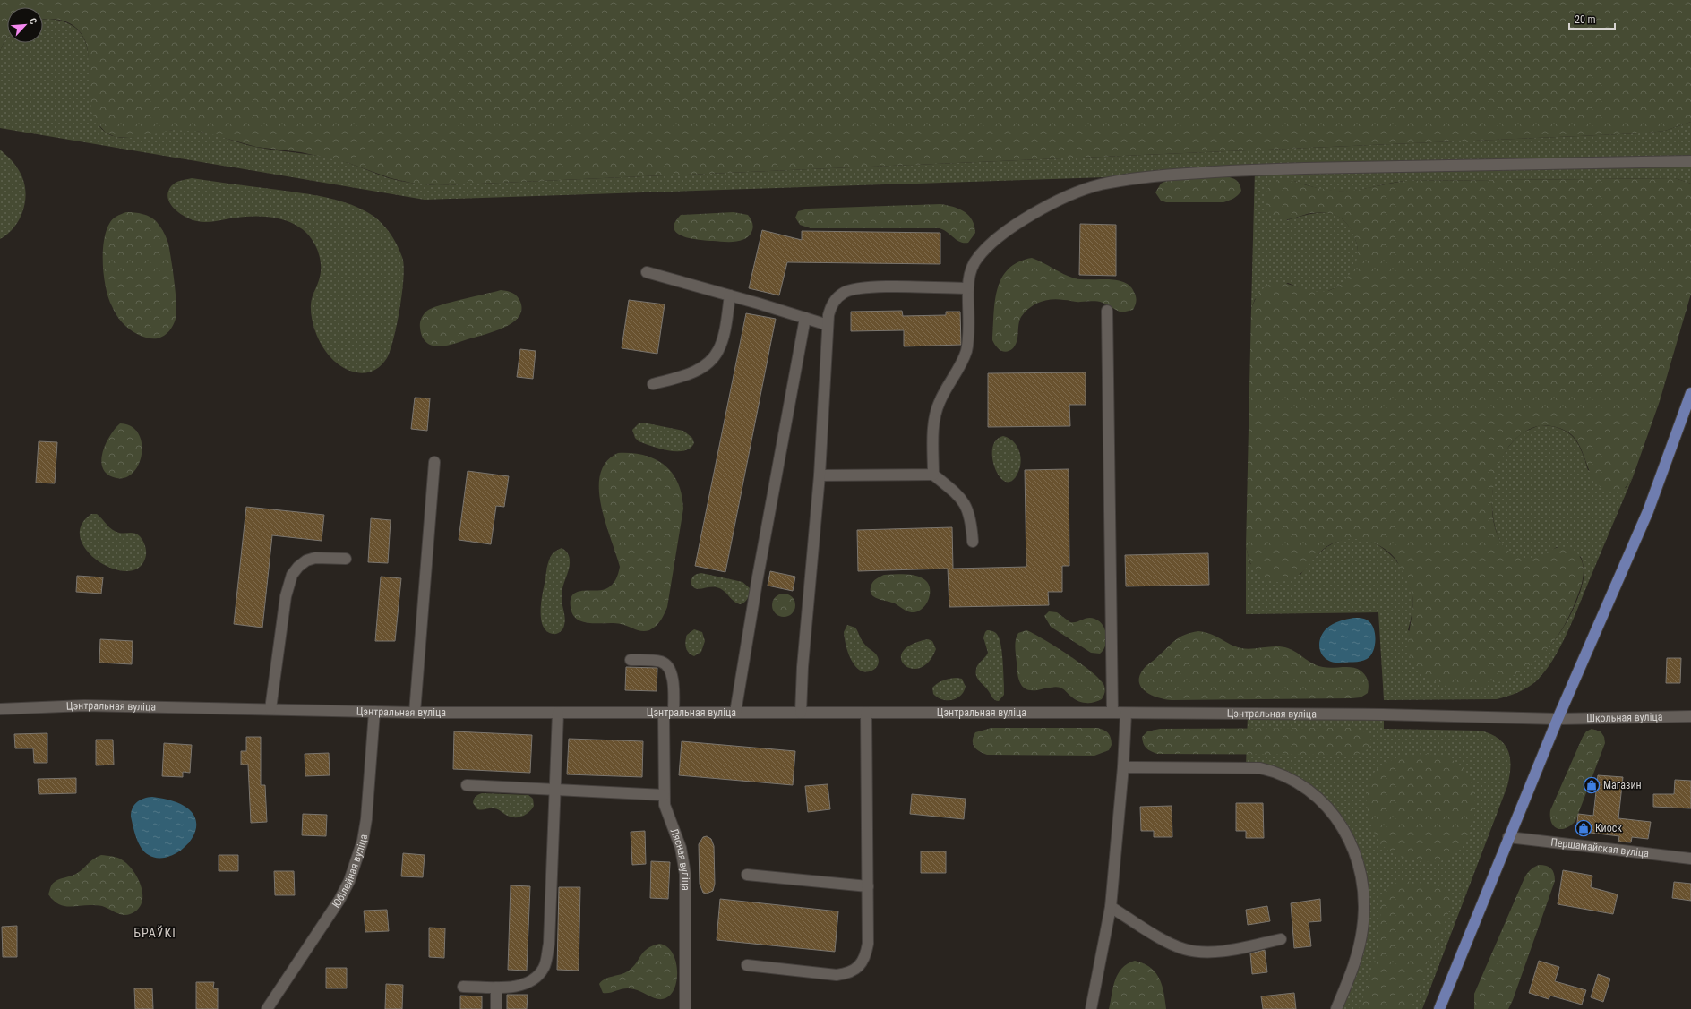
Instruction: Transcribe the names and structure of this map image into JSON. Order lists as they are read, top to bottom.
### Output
{
  "streets": {
    "street": [
      "Цэнтральная вуліца",
      "Школьная вуліца",
      "Першамайская вуліца",
      "Лясная вуліца",
      "Юбілейная вуліца"
    ]
  },
  "crossings": [
    ["Цэнтральная вуліца", "Школьная вуліца"],
    ["Цэнтральная вуліца", "Лясная вуліца"],
    ["Цэнтральная вуліца", "Юбілейная вуліца"]
  ],
  "districts": ["БРАЎКІ"],
  "places": {
    "shop": ["Магазин", "Киоск"]
  },
  "scale_bar": "20 m",
  "north": "top right"
}
